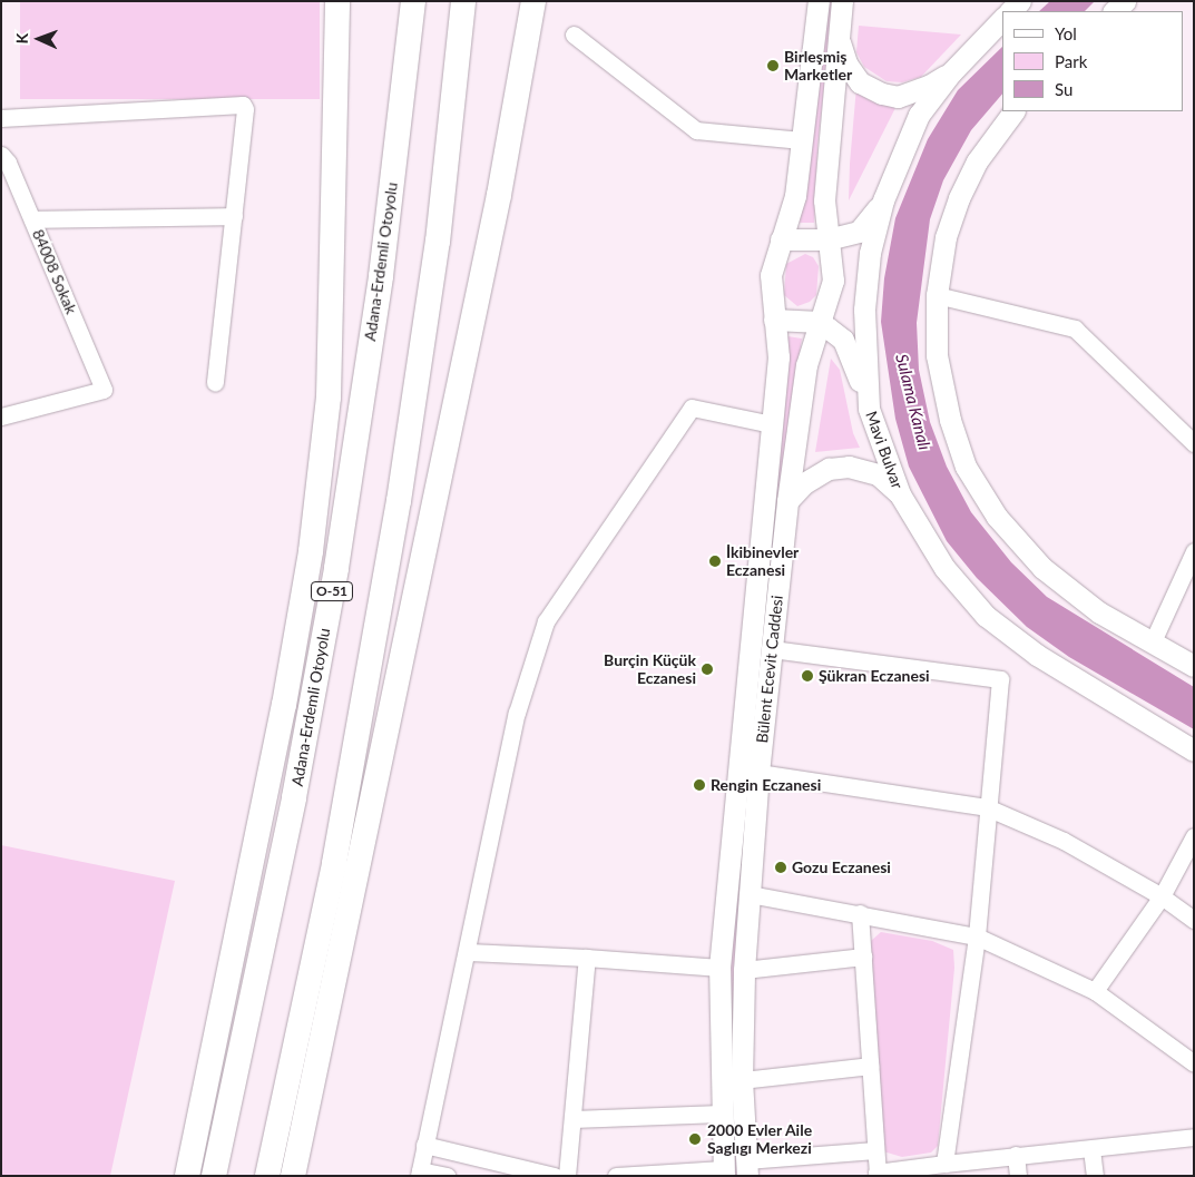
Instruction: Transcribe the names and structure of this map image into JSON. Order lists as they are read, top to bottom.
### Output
{
  "streets": {
    "highway": ["Adana-Erdemli Otoyolu", "O-51"],
    "main road": ["Mavi Bulvar", "Bülent Ecevit Caddesi"],
    "street": ["84008 Sokak"]
  },
  "water": ["Sulama Kanalı"],
  "places": [
    "Birleşmiş Marketler",
    "İkibinevler Eczanesi",
    "Burçin Küçük Eczanesi",
    "Şükran Eczanesi",
    "Rengin Eczanesi",
    "Gozu Eczanesi",
    "2000 Evler Aile Saglıgı Merkezi"
  ],
  "legend": ["Yol", "Park", "Su"],
  "north": "left"
}
